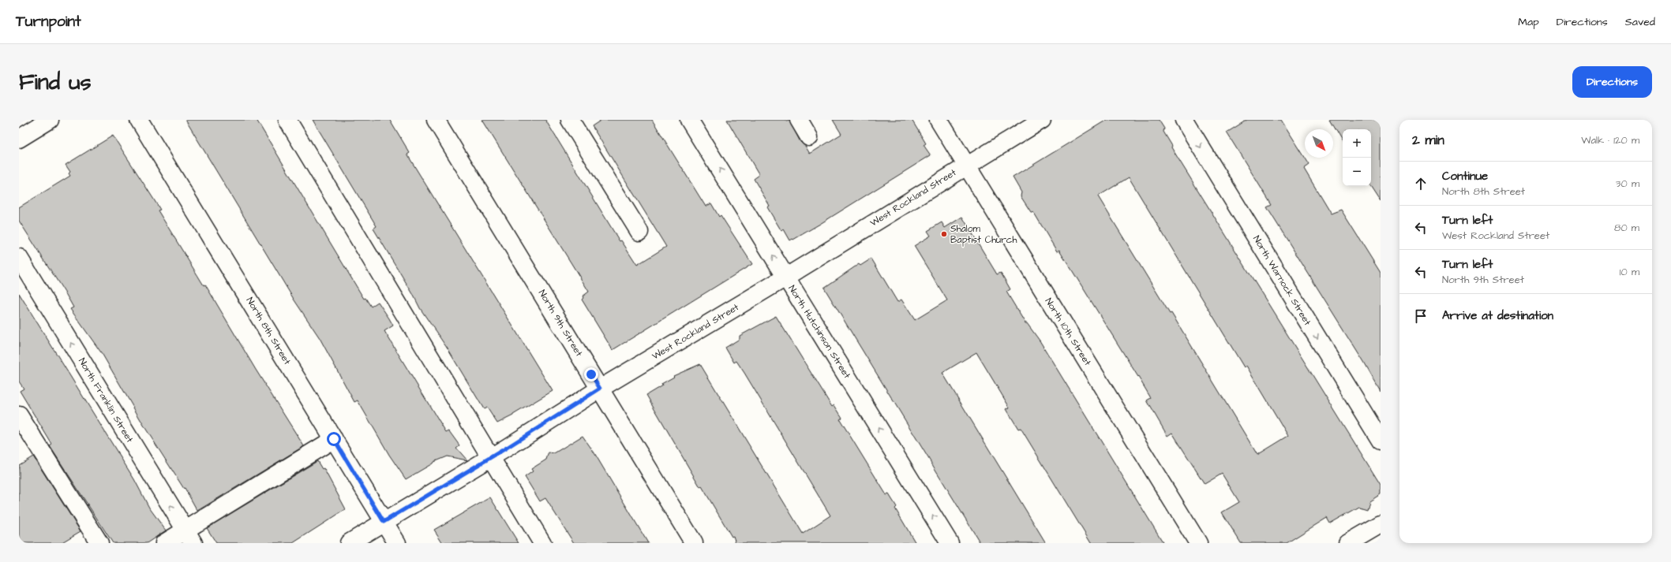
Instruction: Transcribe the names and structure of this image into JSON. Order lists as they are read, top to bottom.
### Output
{
  "streets": {
    "street": [
      "West Rockland Street",
      "North Warnock Street",
      "North 9th Street",
      "North 8th Street",
      "North Hutchinson Street",
      "North 10th Street",
      "North Franklin Street"
    ]
  },
  "crossings": [
    ["West Rockland Street", "North 9th Street"],
    ["West Rockland Street", "North 8th Street"],
    ["West Rockland Street", "North Hutchinson Street"],
    ["West Rockland Street", "North 10th Street"]
  ],
  "one_way": ["North Warnock Street", "North Hutchinson Street"],
  "places": ["Shalom Baptist Church"],
  "north": "bottom right",
  "page": {
    "header": "Turnpoint",
    "nav": ["Map", "Directions", "Saved"],
    "buttons": "Directions",
    "title": "Find us",
    "heading": ["2 min", "Walk · 120 m"],
    "map_buttons": ["+", "−"],
    "list": [
      ["Continue", "North 8th Street", "30 m"],
      ["Turn left", "West Rockland Street", "80 m"],
      ["Turn left", "North 9th Street", "10 m"],
      "Arrive at destination"
    ]
  }
}
